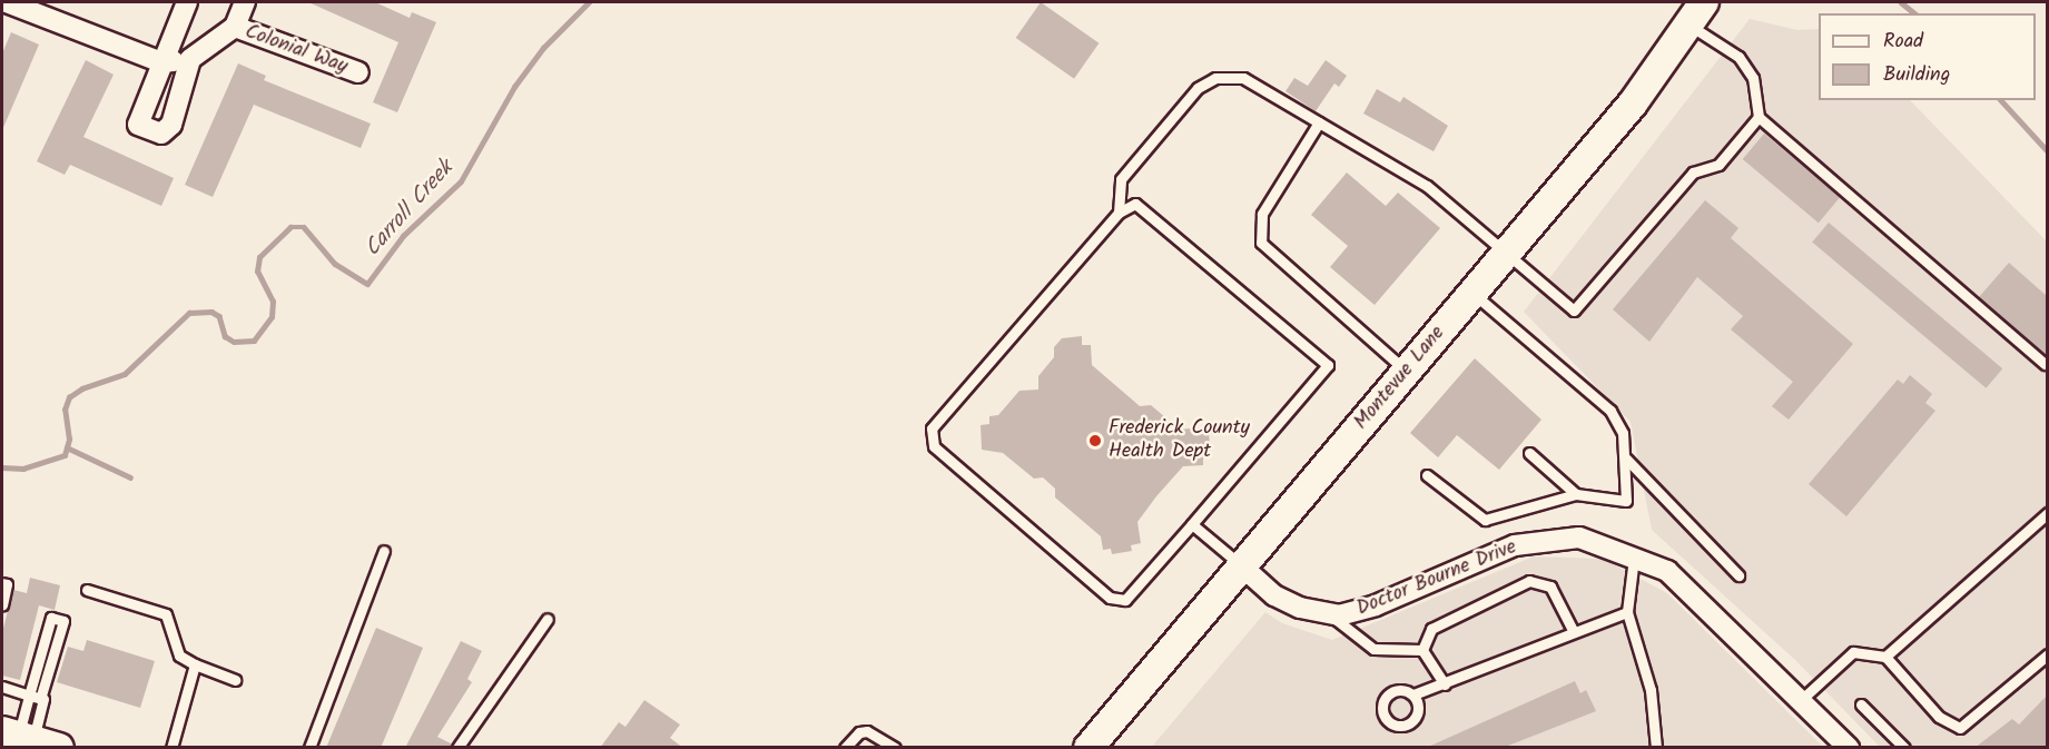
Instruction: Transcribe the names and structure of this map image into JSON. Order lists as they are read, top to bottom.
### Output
{
  "streets": {
    "street": ["Colonial Way", "Montevue Lane", "Doctor Bourne Drive"]
  },
  "crossings": [
    ["Montevue Lane", "Doctor Bourne Drive"]
  ],
  "water": ["Carroll Creek"],
  "places": ["Frederick County Health Dept"],
  "legend": ["Road", "Building"]
}
